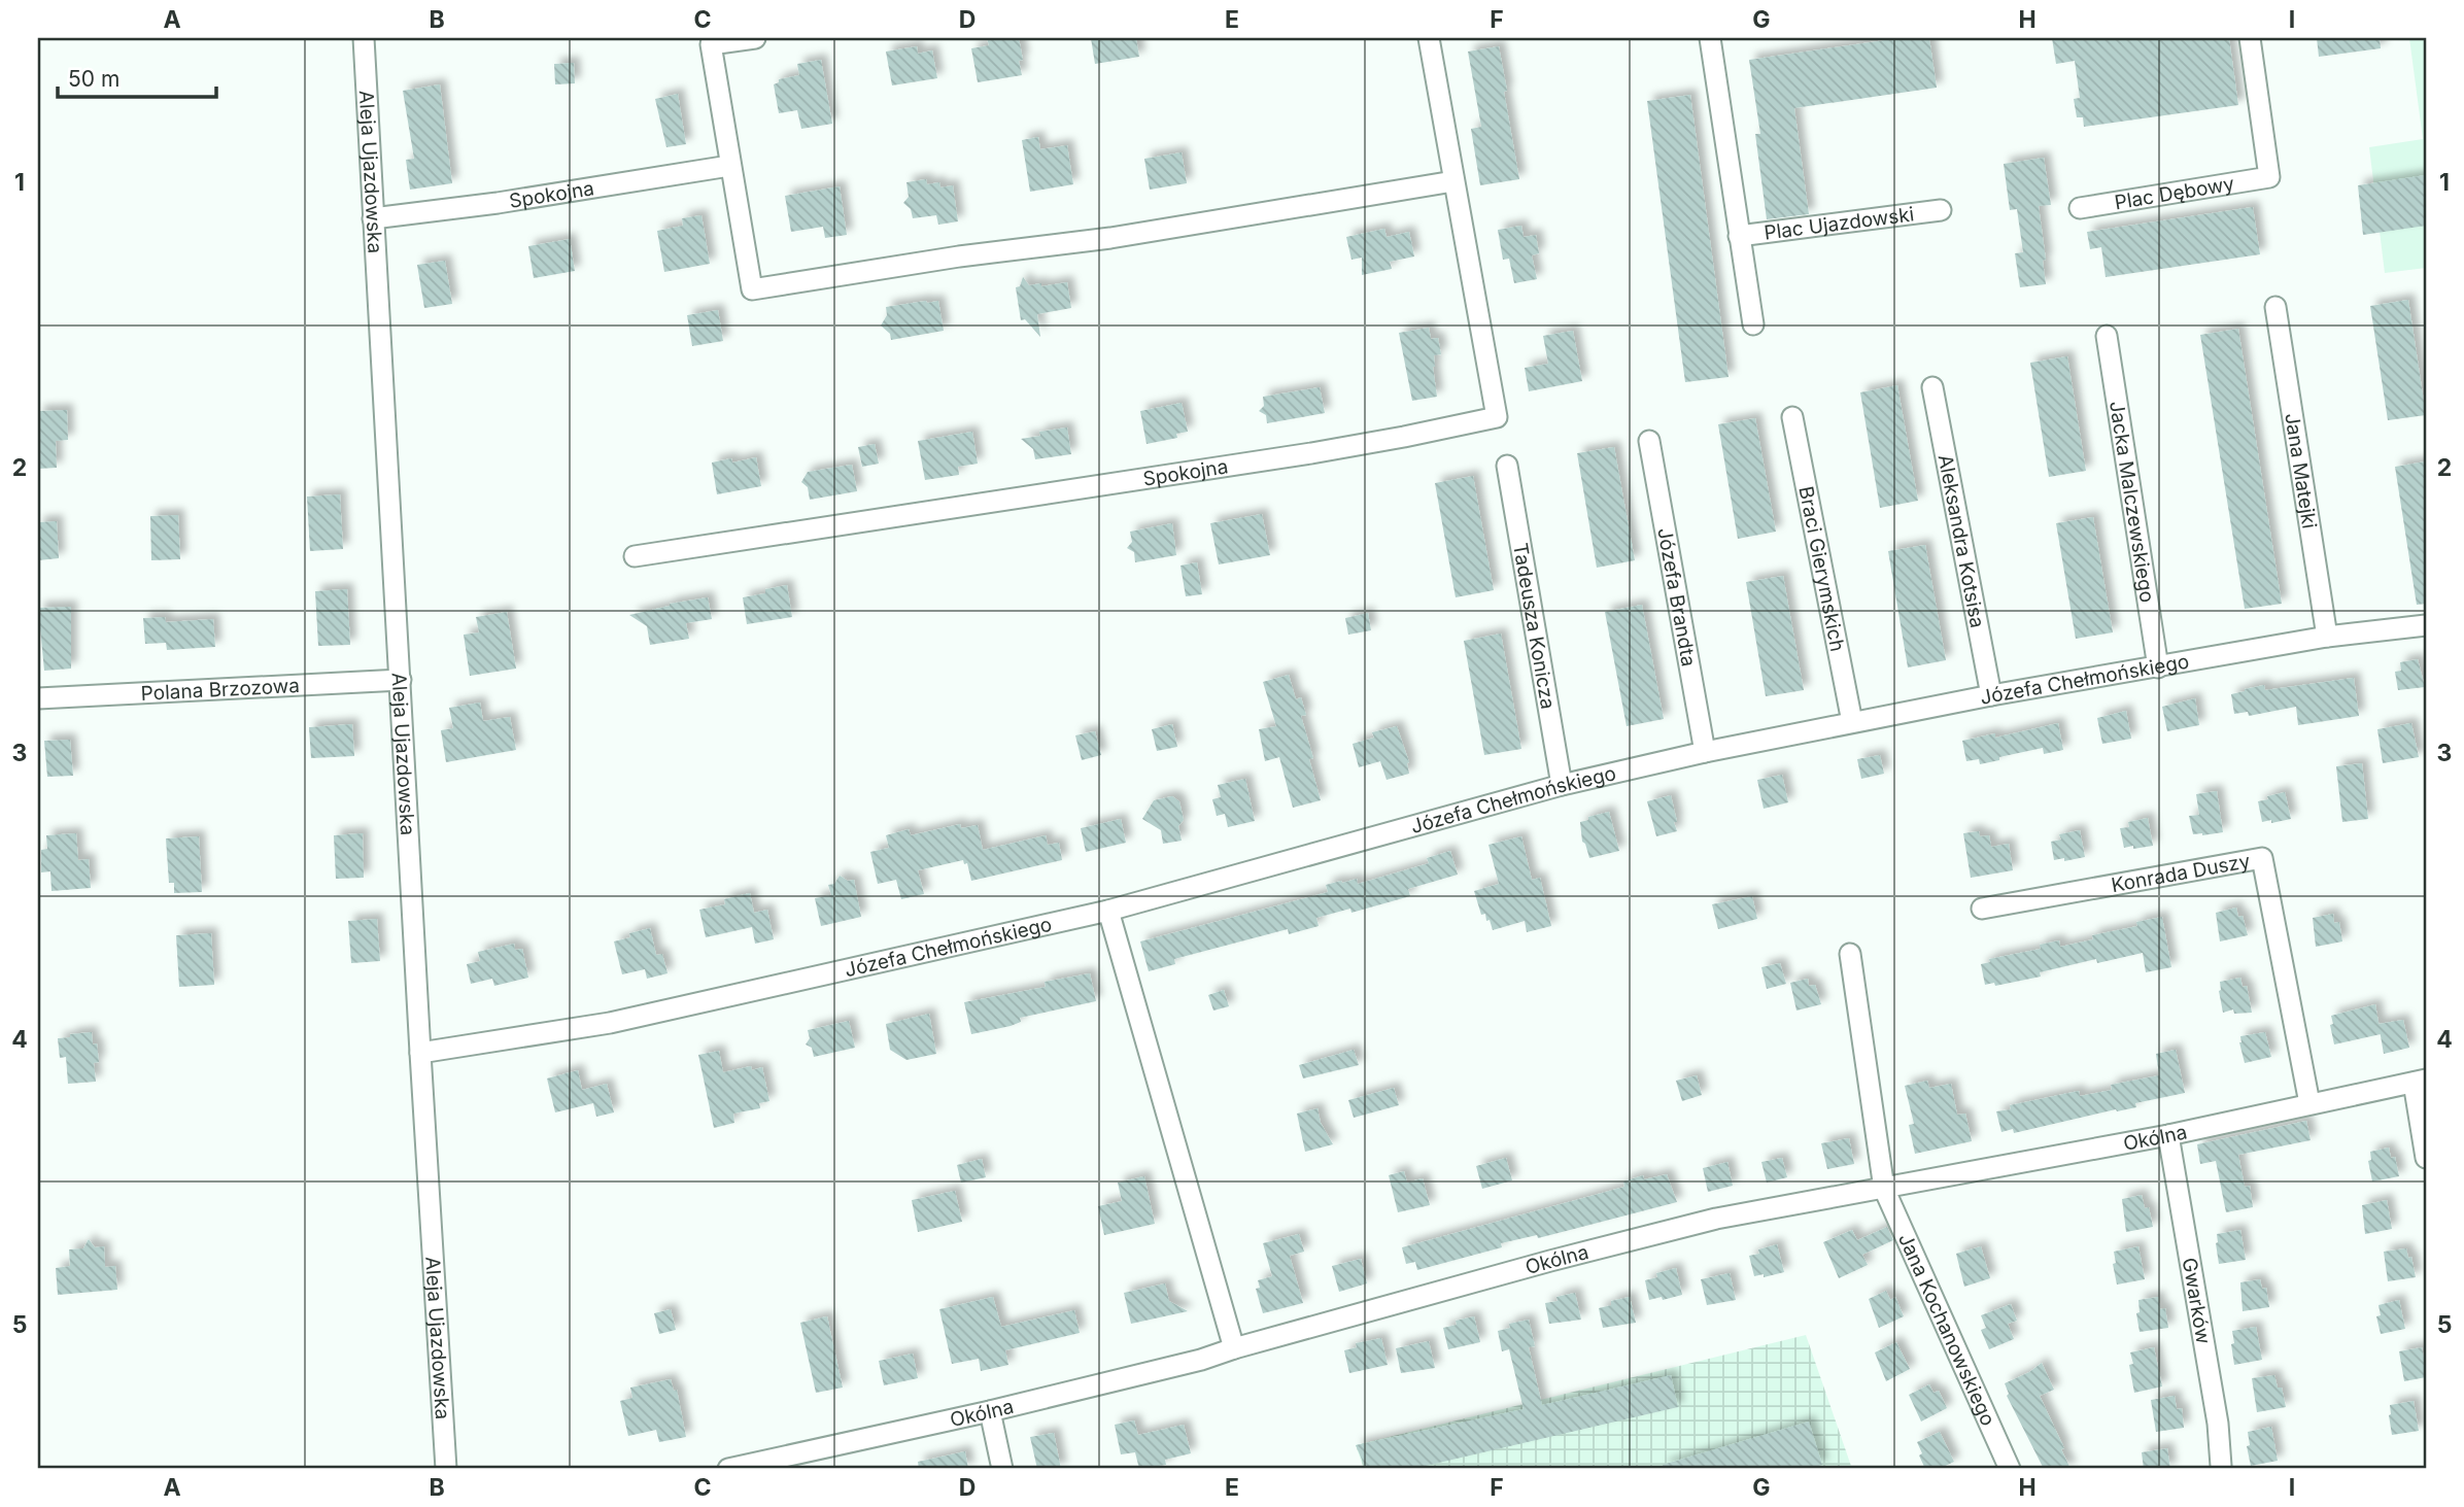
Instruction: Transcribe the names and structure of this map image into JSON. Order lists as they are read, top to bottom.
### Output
{
  "streets": {
    "street": [
      "Aleja Ujazdowska",
      "Plac Dębowy",
      "Spokojna",
      "Plac Ujazdowski",
      "Jana Matejki",
      "Jacka Malczewskiego",
      "Aleksandra Kotsisa",
      "Braci Gierymskich",
      "Józefa Brandta",
      "Tadeusza Konicza",
      "Józefa Chełmońskiego",
      "Polana Brzozowa",
      "Konrada Duszy",
      "Okólna",
      "Gwarków",
      "Jana Kochanowskiego"
    ]
  },
  "crossings": [
    ["Aleja Ujazdowska", "Spokojna"],
    ["Aleja Ujazdowska", "Józefa Chełmońskiego"],
    ["Aleja Ujazdowska", "Polana Brzozowa"],
    ["Jana Matejki", "Józefa Chełmońskiego"],
    ["Jacka Malczewskiego", "Józefa Chełmońskiego"],
    ["Aleksandra Kotsisa", "Józefa Chełmońskiego"],
    ["Braci Gierymskich", "Józefa Chełmońskiego"],
    ["Józefa Brandta", "Józefa Chełmońskiego"],
    ["Tadeusza Konicza", "Józefa Chełmońskiego"],
    ["Konrada Duszy", "Okólna"],
    ["Okólna", "Gwarków"],
    ["Okólna", "Jana Kochanowskiego"]
  ],
  "scale_bar": "50 m",
  "grid": {
    "columns": [
      "A",
      "B",
      "C",
      "D",
      "E",
      "F",
      "G",
      "H",
      "I"
    ],
    "rows": [
      "1",
      "2",
      "3",
      "4",
      "5"
    ]
  }
}
